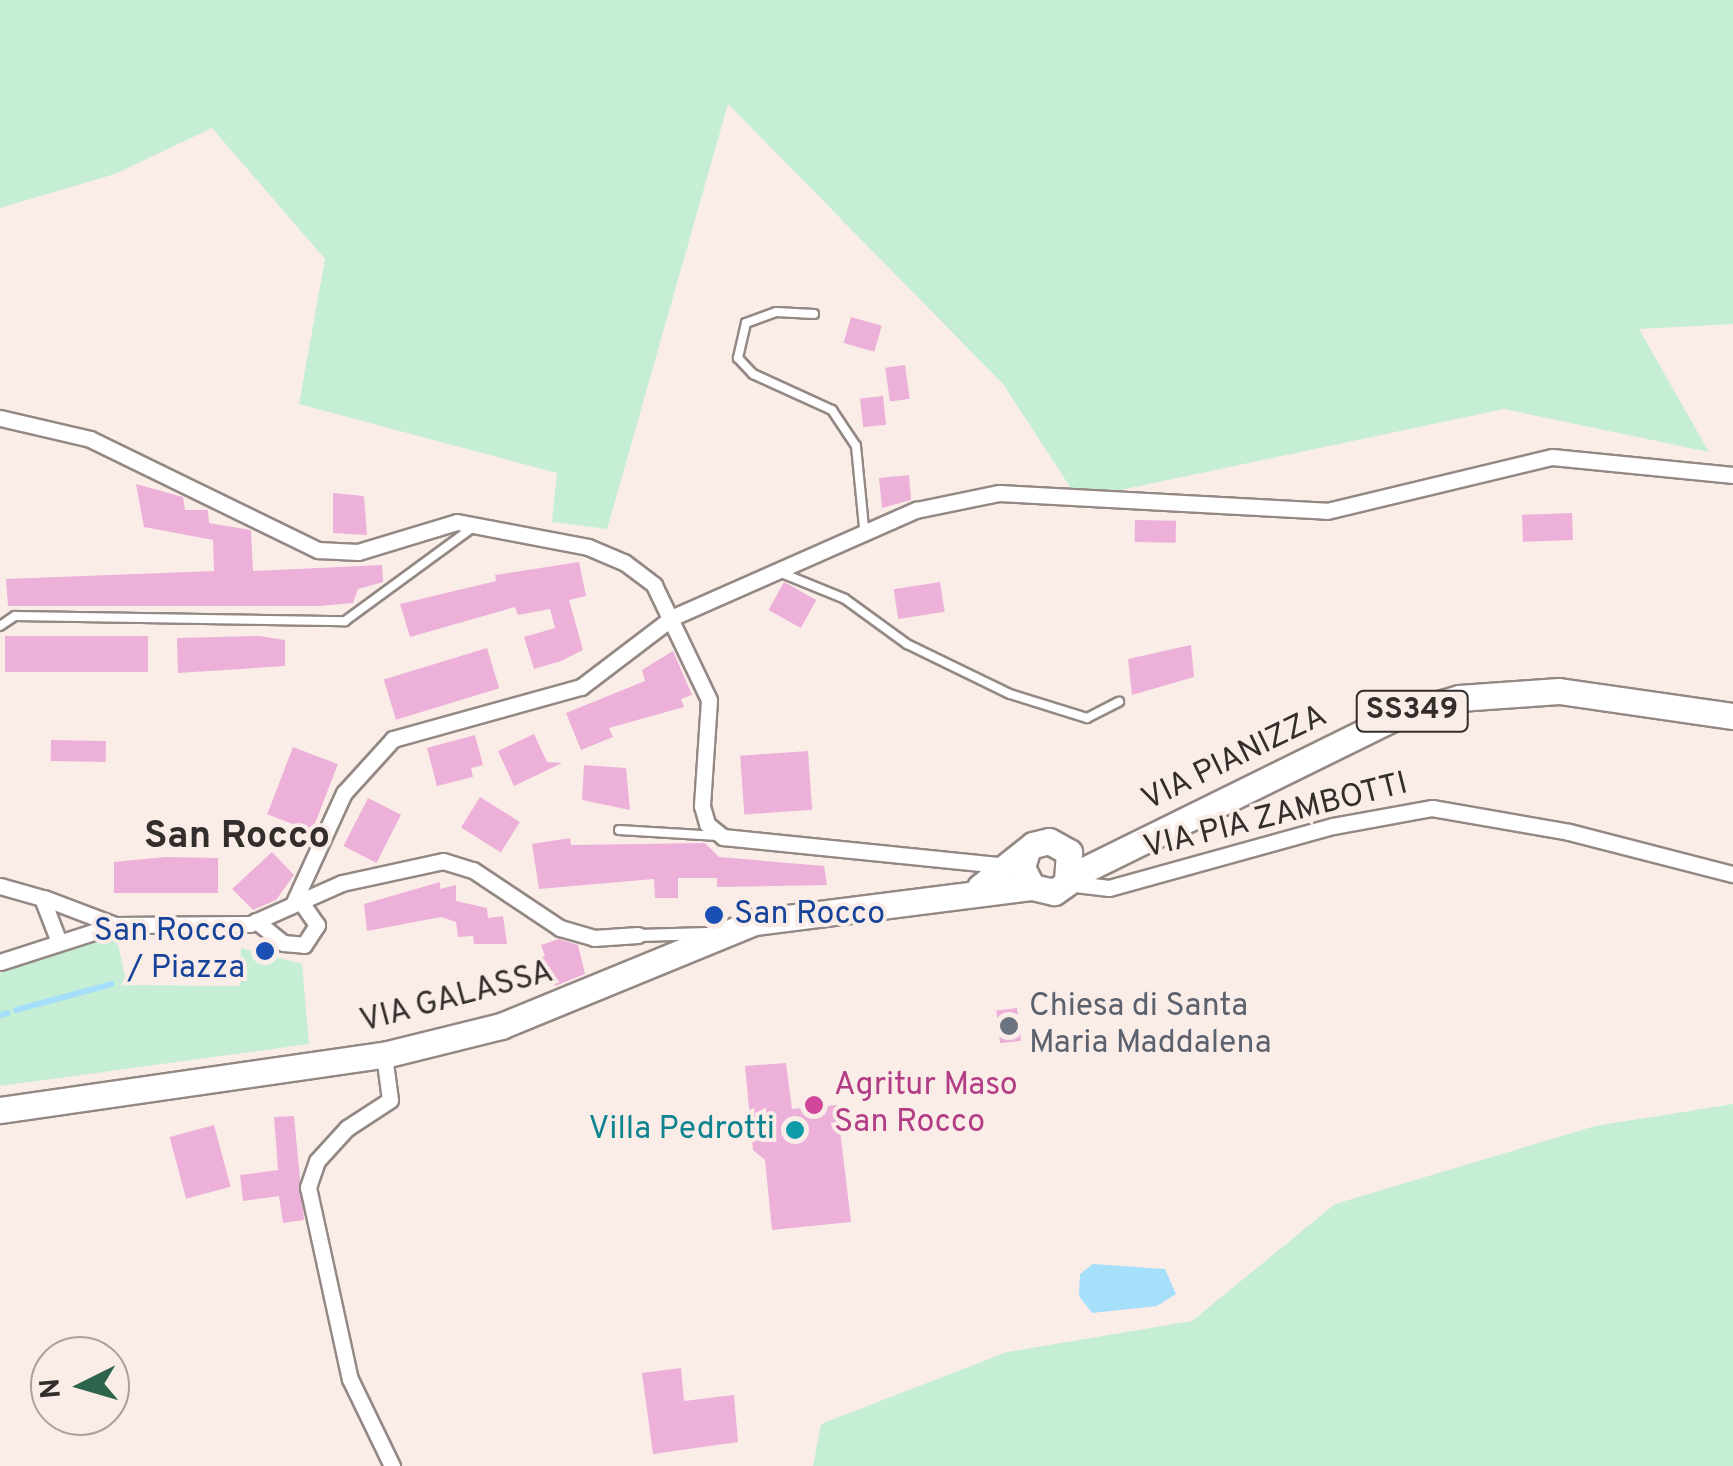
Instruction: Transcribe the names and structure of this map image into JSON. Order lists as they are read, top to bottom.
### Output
{
  "streets": {
    "main road": ["SS349", "VIA PIANIZZA", "VIA GALASSA"],
    "street": ["VIA PIA ZAMBOTTI"]
  },
  "crossings": [
    ["VIA PIANIZZA", "VIA PIA ZAMBOTTI"],
    ["VIA PIANIZZA", "VIA GALASSA"],
    ["VIA PIA ZAMBOTTI", "VIA GALASSA"]
  ],
  "districts": ["San Rocco"],
  "places": [
    "San Rocco",
    "San Rocco / Piazza",
    "Chiesa di Santa Maria Maddalena",
    "Agritur Maso San Rocco",
    "Villa Pedrotti"
  ],
  "north": "left"
}
